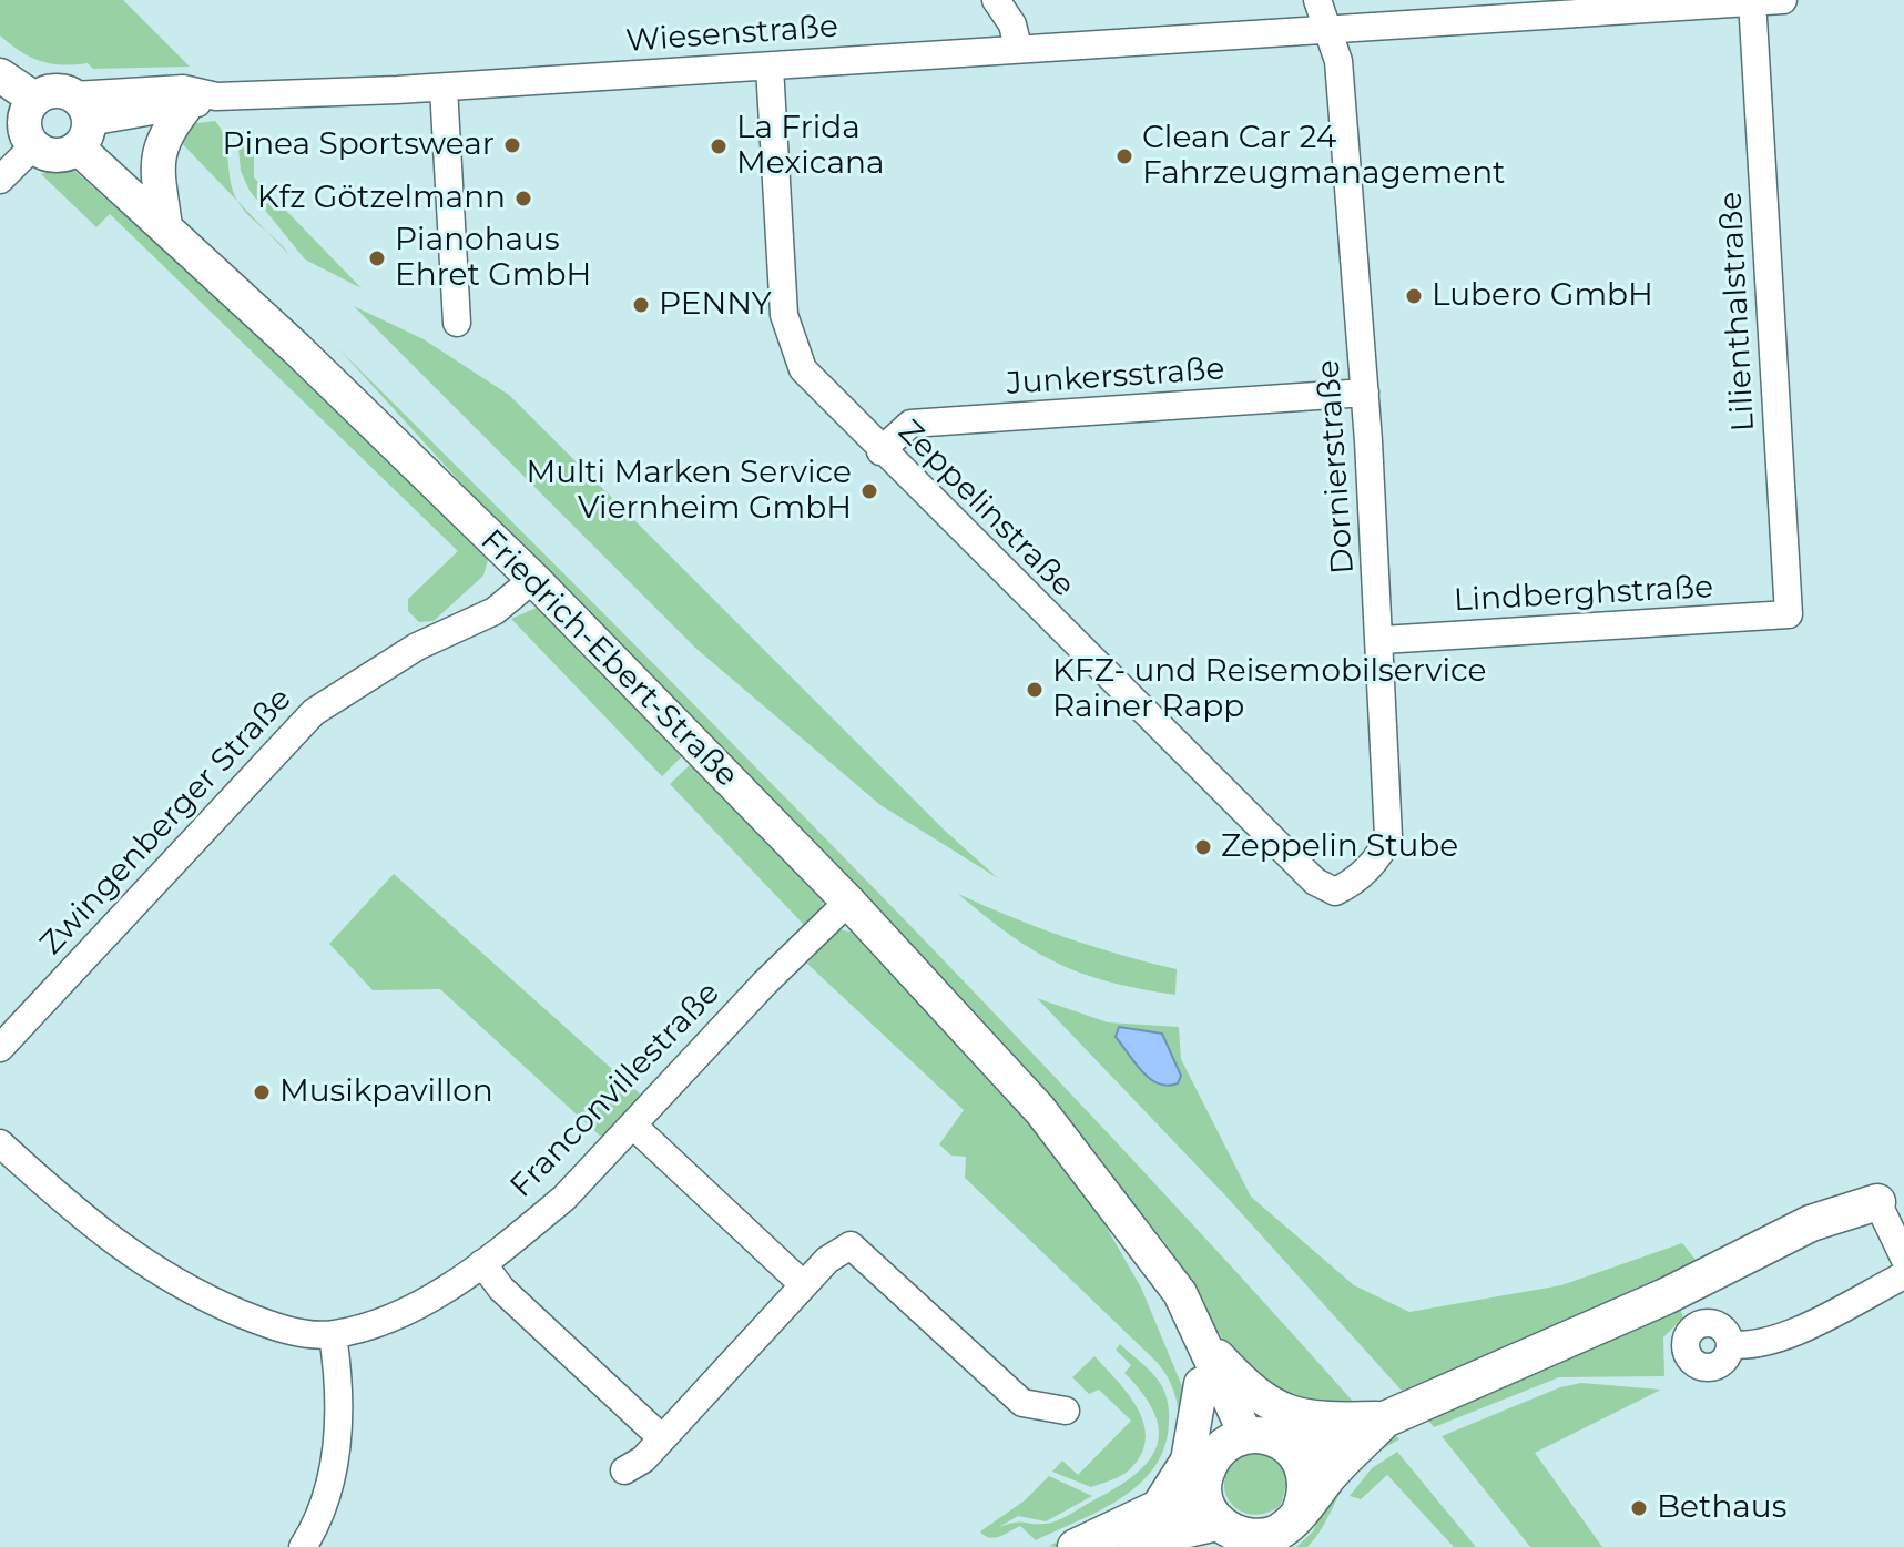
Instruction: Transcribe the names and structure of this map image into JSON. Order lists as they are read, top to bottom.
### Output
{
  "streets": {
    "street": [
      "Wiesenstraße",
      "Lilienthalstraße",
      "Junkersstraße",
      "Dornierstraße",
      "Zeppelinstraße",
      "Lindberghstraße",
      "Friedrich-Ebert-Straße",
      "Zwingenberger Straße",
      "Franconvillestraße"
    ]
  },
  "crossings": [
    ["Wiesenstraße", "Lilienthalstraße"],
    ["Wiesenstraße", "Dornierstraße"],
    ["Wiesenstraße", "Zeppelinstraße"],
    ["Wiesenstraße", "Friedrich-Ebert-Straße"],
    ["Lilienthalstraße", "Lindberghstraße"],
    ["Junkersstraße", "Dornierstraße"],
    ["Junkersstraße", "Zeppelinstraße"],
    ["Dornierstraße", "Zeppelinstraße"],
    ["Dornierstraße", "Lindberghstraße"],
    ["Friedrich-Ebert-Straße", "Zwingenberger Straße"],
    ["Friedrich-Ebert-Straße", "Franconvillestraße"]
  ],
  "places": [
    "Pinea Sportswear",
    "La Frida Mexicana",
    "Clean Car 24 Fahrzeugmanagement",
    "Kfz Götzelmann",
    "Pianohaus Ehret GmbH",
    "Lubero GmbH",
    "PENNY",
    "Multi Marken Service Viernheim GmbH",
    "KFZ- und Reisemobilservice Rainer Rapp",
    "Zeppelin Stube",
    "Musikpavillon",
    "Bethaus"
  ]
}
